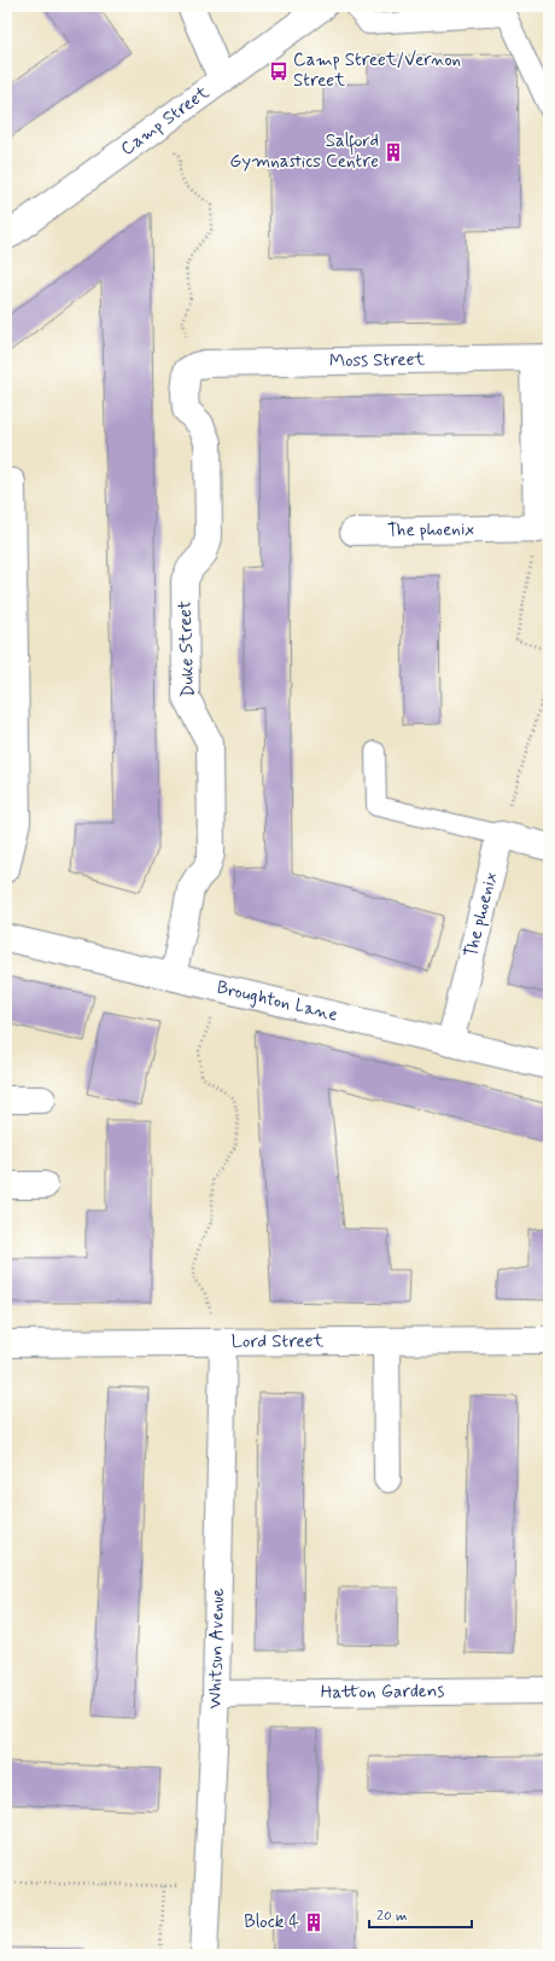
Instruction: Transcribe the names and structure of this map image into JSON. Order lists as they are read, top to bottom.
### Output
{
  "streets": {
    "street": [
      "Camp Street",
      "Moss Street",
      "The phoenix",
      "Duke Street",
      "Broughton Lane",
      "Lord Street",
      "Whitsun Avenue",
      "Hatton Gardens"
    ]
  },
  "crossings": [
    ["Moss Street", "Duke Street"],
    ["The phoenix", "Broughton Lane"],
    ["Duke Street", "Broughton Lane"],
    ["Lord Street", "Whitsun Avenue"],
    ["Whitsun Avenue", "Hatton Gardens"]
  ],
  "places": {
    "bus stop": ["Camp Street/Vernon Street"],
    "building": ["Salford Gymnastics Centre", "Block 4"]
  },
  "scale_bar": "20 m"
}
